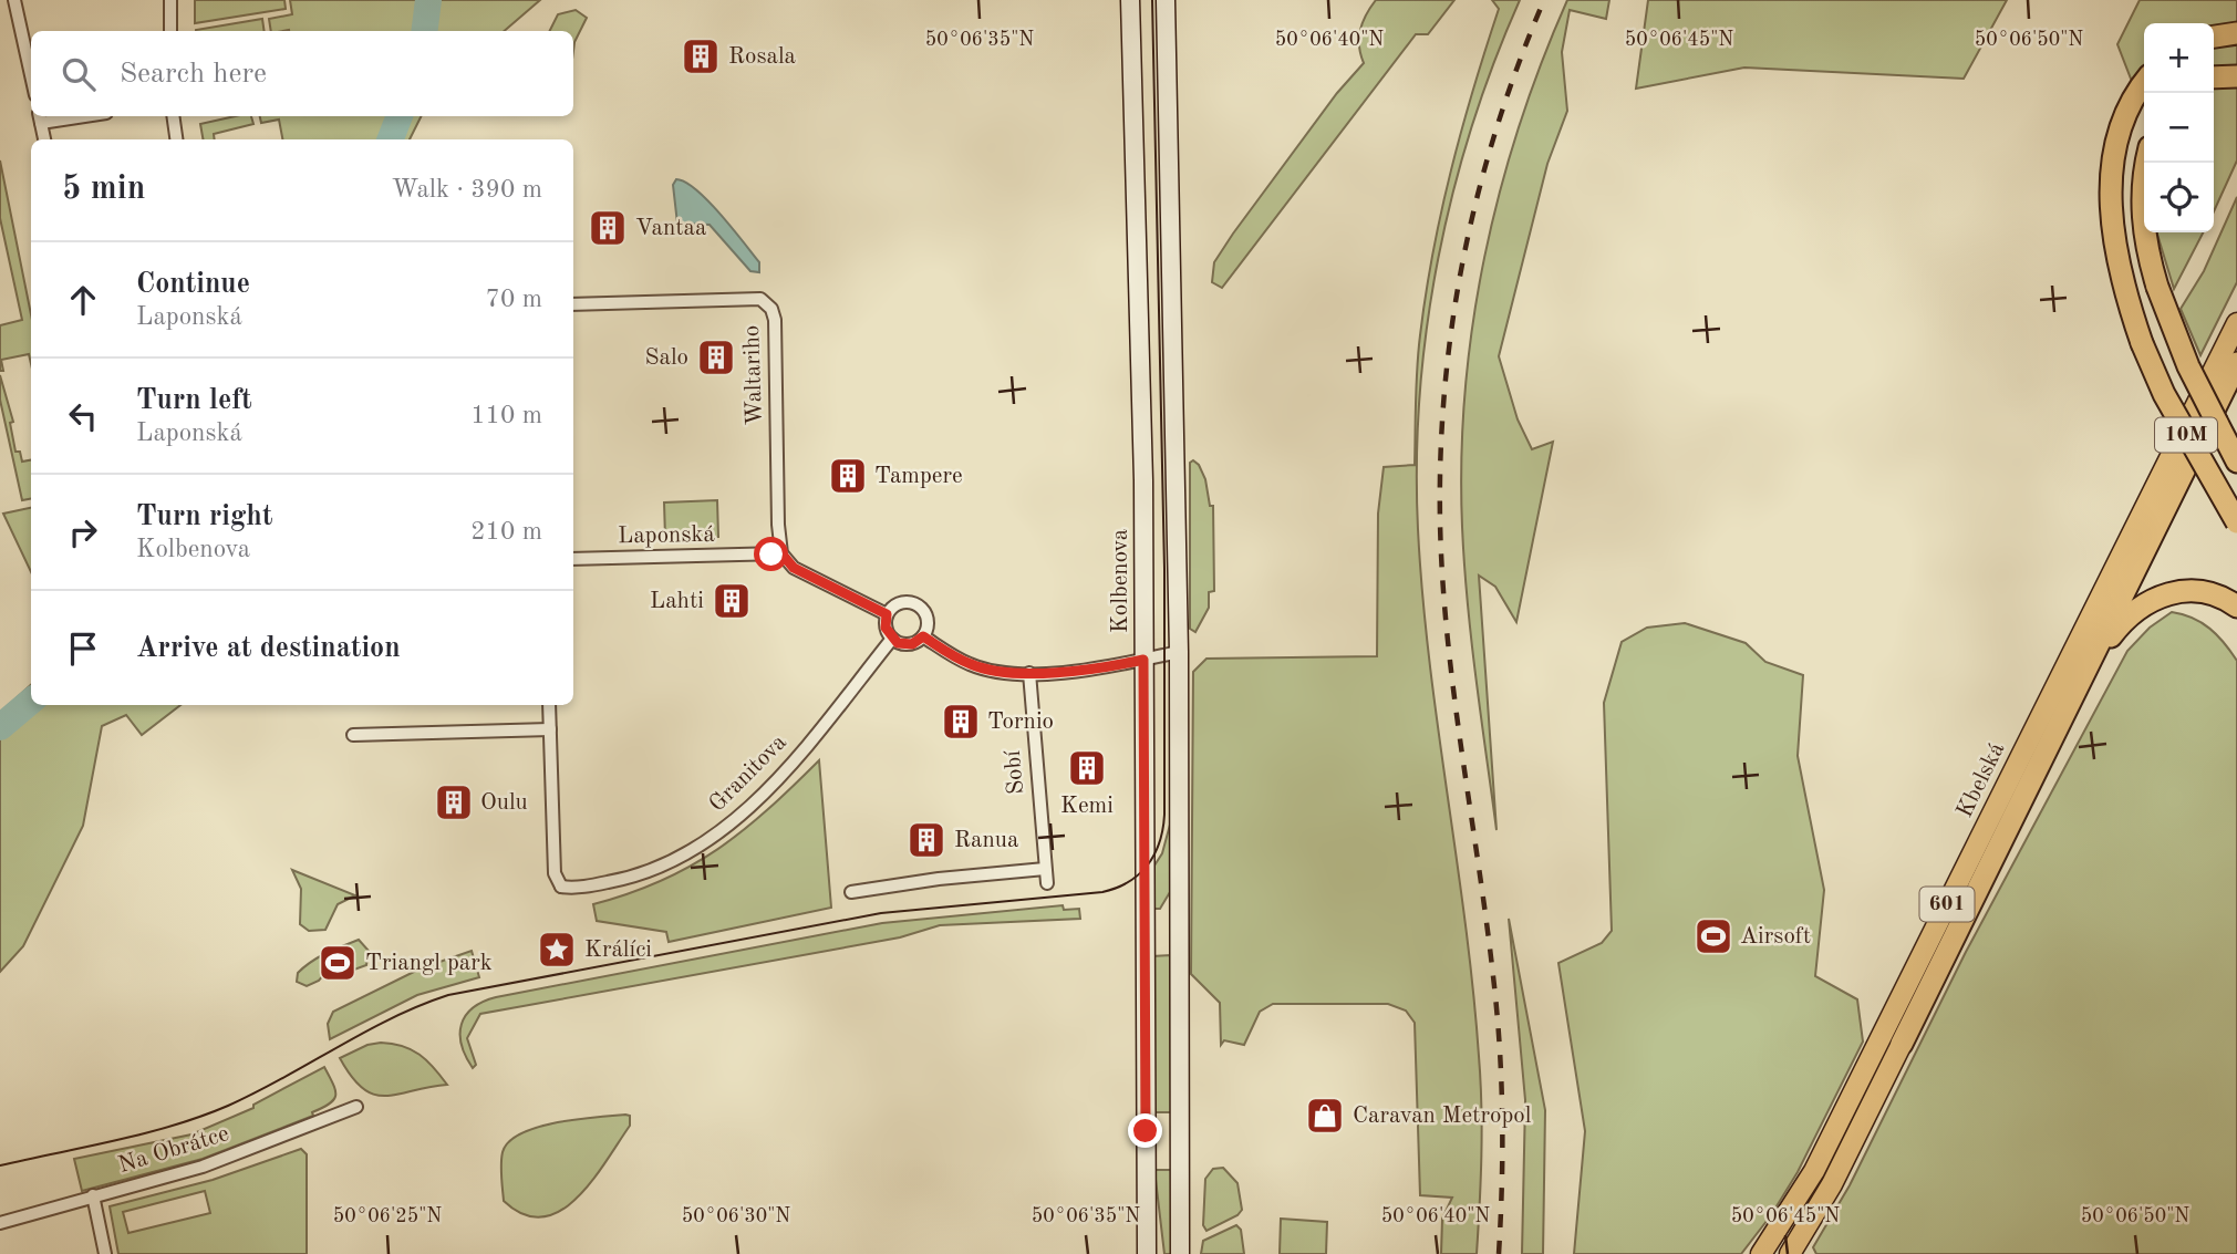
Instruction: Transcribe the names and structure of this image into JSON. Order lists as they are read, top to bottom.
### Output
{
  "streets": {
    "highway": ["10M", "Kbelská", "601"],
    "main road": ["Kolbenova"],
    "street": [
      "Waltariho",
      "Laponská",
      "Sobí",
      "Granitova",
      "Na Obrátce"
    ]
  },
  "crossings": [
    ["Waltariho", "Laponská"]
  ],
  "places": {
    "building": [
      "Rosala",
      "Vantaa",
      "Salo",
      "Tampere",
      "Lahti",
      "Tornio",
      "Kemi",
      "Oulu",
      "Ranua"
    ],
    "sports": ["Airsoft", "Triangl park"],
    "place": ["Králíci"],
    "shop": ["Caravan Metropol"]
  },
  "page": {
    "map_buttons": ["+", "−"],
    "search": "Search here",
    "heading": ["5 min", "Walk · 390 m"],
    "list": [
      ["Continue", "Laponská", "70 m"],
      ["Turn left", "Laponská", "110 m"],
      ["Turn right", "Kolbenova", "210 m"],
      "Arrive at destination"
    ]
  },
  "coordinates": [
    "50°06'35\"N",
    "50°06'40\"N",
    "50°06'45\"N",
    "50°06'50\"N",
    "50°06'25\"N",
    "50°06'30\"N"
  ]
}
